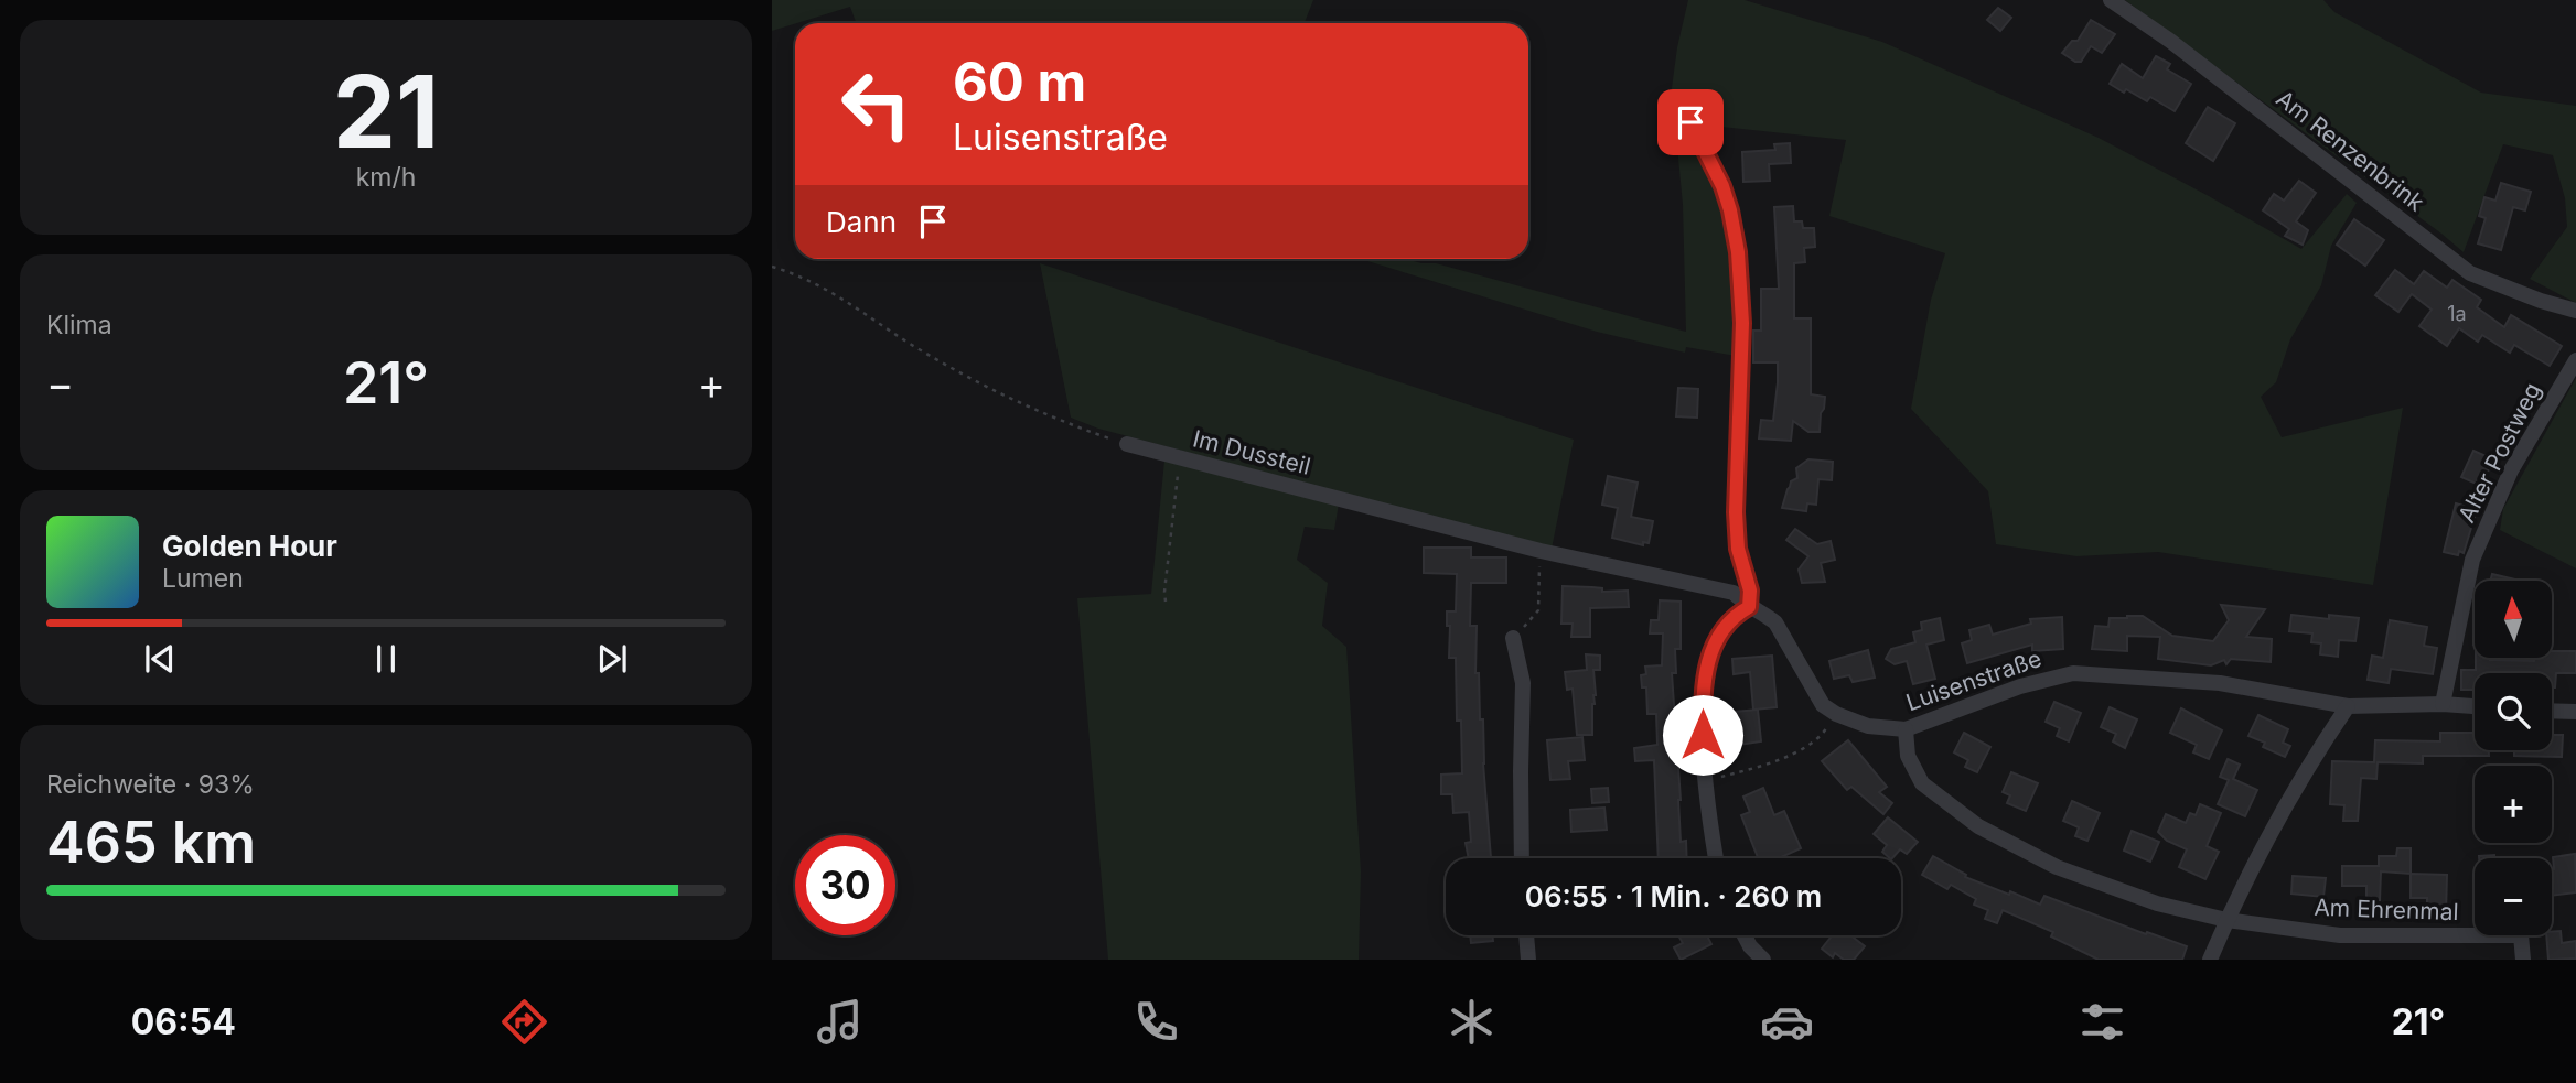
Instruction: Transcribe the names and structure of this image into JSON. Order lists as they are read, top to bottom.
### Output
{
  "streets": {
    "street": [
      "Am Renzenbrink",
      "Im Dussteil",
      "Alter Postweg",
      "Luisenstraße",
      "Am Ehrenmal"
    ]
  },
  "crossings": [
    ["Alter Postweg", "Luisenstraße"]
  ],
  "house_numbers": ["1a"],
  "north": "top",
  "page": {
    "tile": [
      ["21", "km/h"],
      "Klima",
      ["Reichweite · 93%", "465 km"]
    ],
    "turn": ["60 m", "Luisenstraße"],
    "then": "Dann",
    "heat": ["−", "21°", "+"],
    "song": ["Golden Hour", "Lumen"],
    "map_buttons": ["+", "−"],
    "limit": "30",
    "trip": "06:55 · 1 Min. · 260 m",
    "tabs": ["06:54", "21°"]
  }
}
